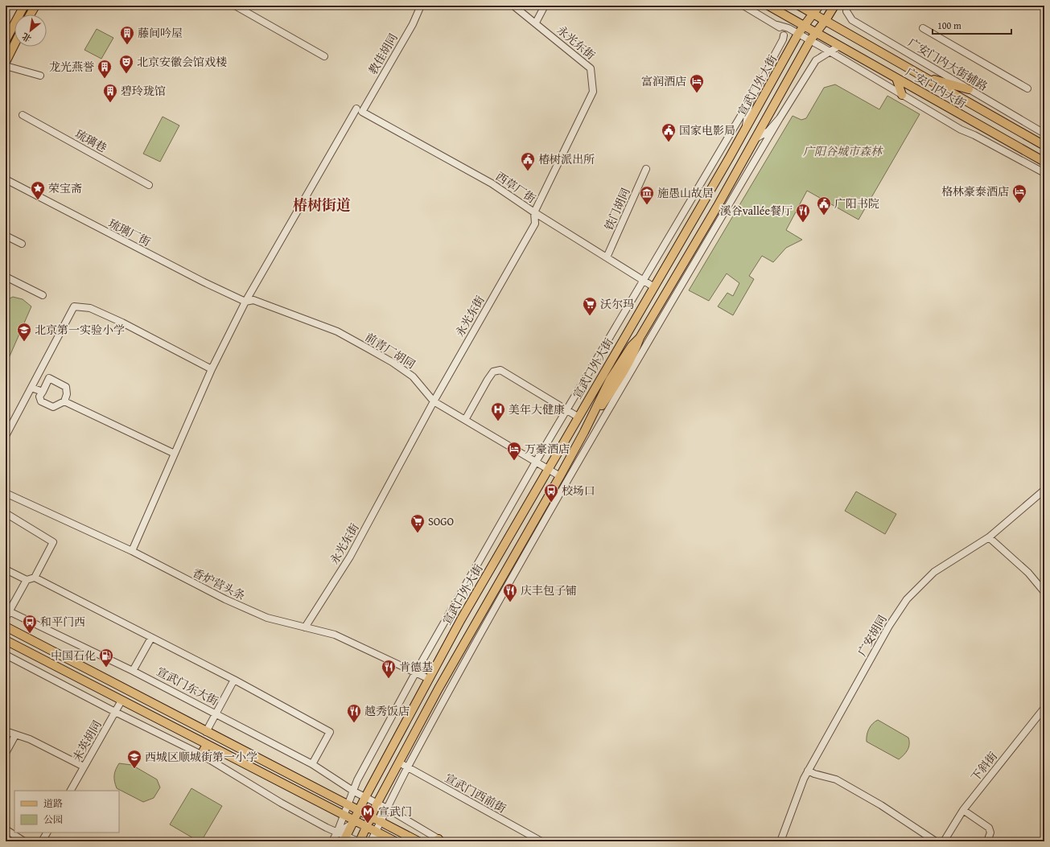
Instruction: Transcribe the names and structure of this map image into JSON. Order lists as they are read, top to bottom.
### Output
{
  "streets": {
    "main road": ["宣武门外大街", "广安门内大街"],
    "street": [
      "永光东街",
      "教佳胡同",
      "广安门内大街辅路",
      "琉璃巷",
      "西草厂街",
      "铁门胡同",
      "琉璃厂街",
      "前青厂胡同",
      "香炉营头条",
      "广安胡同",
      "宣武门东大街",
      "未英胡同",
      "下斜街",
      "宣武门西前街"
    ]
  },
  "crossings": [
    ["永光东街", "西草厂街"],
    ["永光东街", "前青厂胡同"],
    ["永光东街", "香炉营头条"],
    ["教佳胡同", "西草厂街"],
    ["教佳胡同", "琉璃厂街"],
    ["教佳胡同", "前青厂胡同"],
    ["教佳胡同", "香炉营头条"],
    ["宣武门外大街", "广安门内大街"],
    ["宣武门外大街", "西草厂街"],
    ["宣武门外大街", "前青厂胡同"],
    ["宣武门外大街", "香炉营头条"],
    ["宣武门外大街", "宣武门东大街"],
    ["宣武门外大街", "宣武门西前街"],
    ["西草厂街", "铁门胡同"],
    ["琉璃厂街", "前青厂胡同"]
  ],
  "districts": ["椿树街道"],
  "parks": ["广阳谷城市森林"],
  "places": {
    "building": ["藤间吟屋", "龙光燕誉", "碧玲珑馆"],
    "theatre": ["北京安徽会馆戏楼"],
    "hotel": ["富润酒店", "格林豪泰酒店", "万豪酒店"],
    "public building": ["国家电影局", "椿树派出所", "广阳书院"],
    "place": ["荣宝斋"],
    "museum": ["施愚山故居"],
    "restaurant": [
      "溪谷vallée餐厅",
      "庆丰包子铺",
      "肯德基",
      "越秀饭店"
    ],
    "supermarket": ["沃尔玛", "SOGO"],
    "school or university": ["北京第一实验小学", "西城区顺城街第一小学"],
    "hospital": ["美年大健康"],
    "bus stop": ["校场口", "和平门西"],
    "fuel station": ["中国石化"],
    "metro station": ["宣武门"]
  },
  "legend": ["道路", "公园"],
  "scale_bar": "100 m",
  "north": "bottom left"
}
